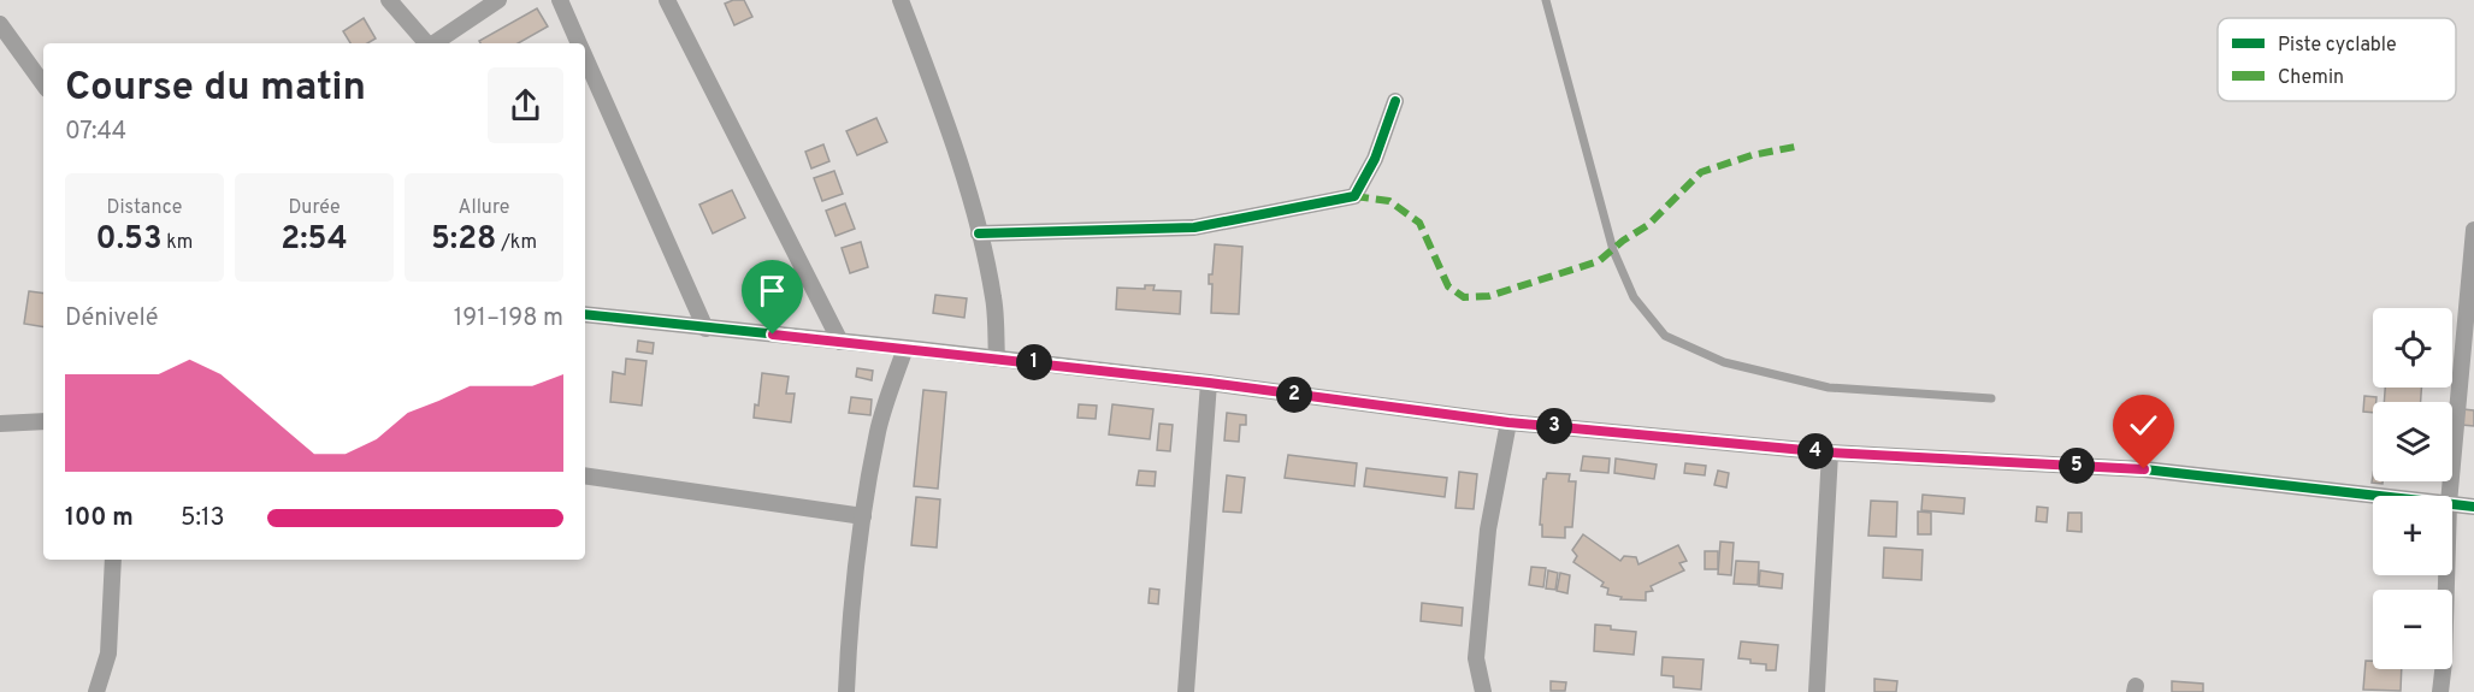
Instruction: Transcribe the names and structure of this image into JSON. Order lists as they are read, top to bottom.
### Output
{
  "legend": ["Piste cyclable", "Chemin"],
  "page": {
    "heading": ["Course du matin", "07:44"],
    "stats": [
      ["Distance", "0.53 km"],
      ["Durée", "2:54"],
      ["Allure", "5:28 /km"]
    ],
    "chart": ["Dénivelé", "191–198 m"],
    "map_buttons": ["+", "−"],
    "pins": [
      "1",
      "2",
      "3",
      "4",
      "5"
    ],
    "list": [
      {
        "name": "100 m",
        "note": "5:13"
      }
    ]
  }
}
